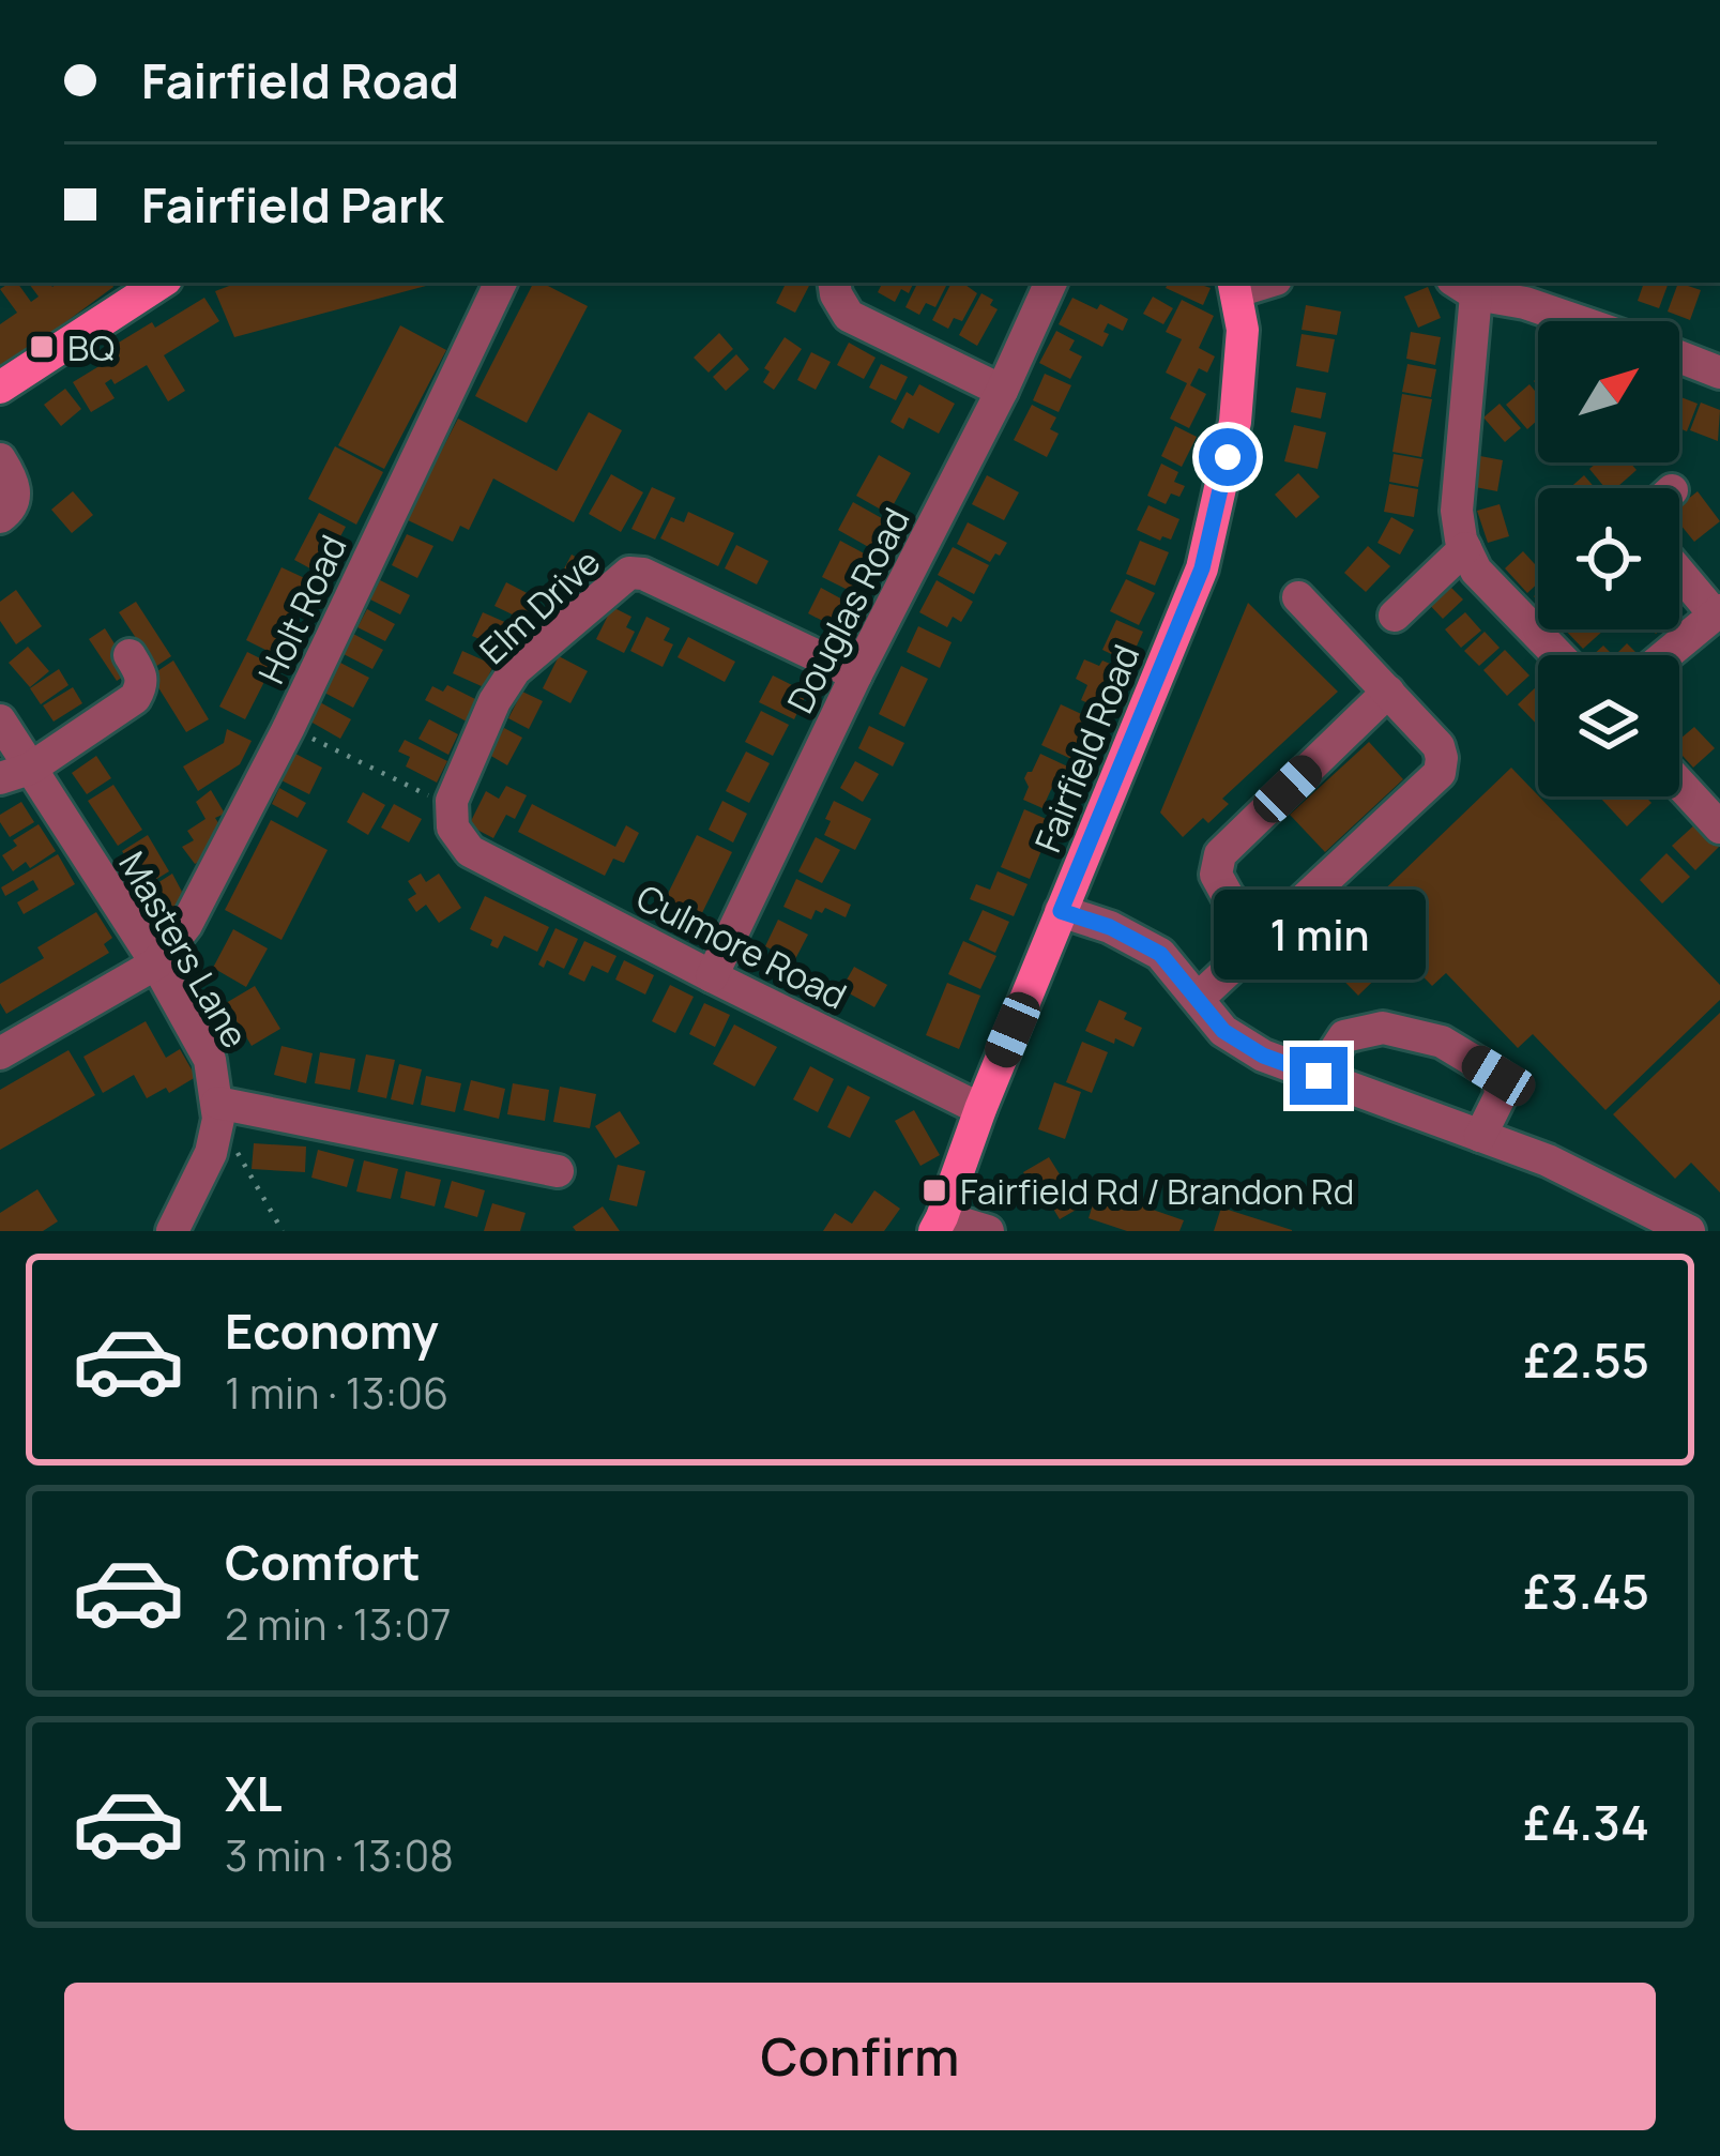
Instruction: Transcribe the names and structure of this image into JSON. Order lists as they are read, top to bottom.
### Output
{
  "streets": {
    "main road": ["Fairfield Road"],
    "street": [
      "Elm Drive",
      "Holt Road",
      "Douglas Road",
      "Culmore Road",
      "Masters Lane"
    ]
  },
  "crossings": [
    ["Elm Drive", "Douglas Road"],
    ["Elm Drive", "Culmore Road"],
    ["Holt Road", "Masters Lane"],
    ["Douglas Road", "Culmore Road"],
    ["Fairfield Road", "Culmore Road"]
  ],
  "places": {
    "transit": ["BQ", "Fairfield Rd / Brandon Rd"]
  },
  "north": "top right",
  "page": {
    "banner": ["Fairfield Road", "Fairfield Park"],
    "bubble": "1 min",
    "list": [
      {
        "name": "Economy",
        "note": "1 min · 13:06",
        "value": "£2.55"
      },
      {
        "name": "Comfort",
        "note": "2 min · 13:07",
        "value": "£3.45"
      },
      {
        "name": "XL",
        "note": "3 min · 13:08",
        "value": "£4.34"
      }
    ],
    "buttons": "Confirm"
  }
}
